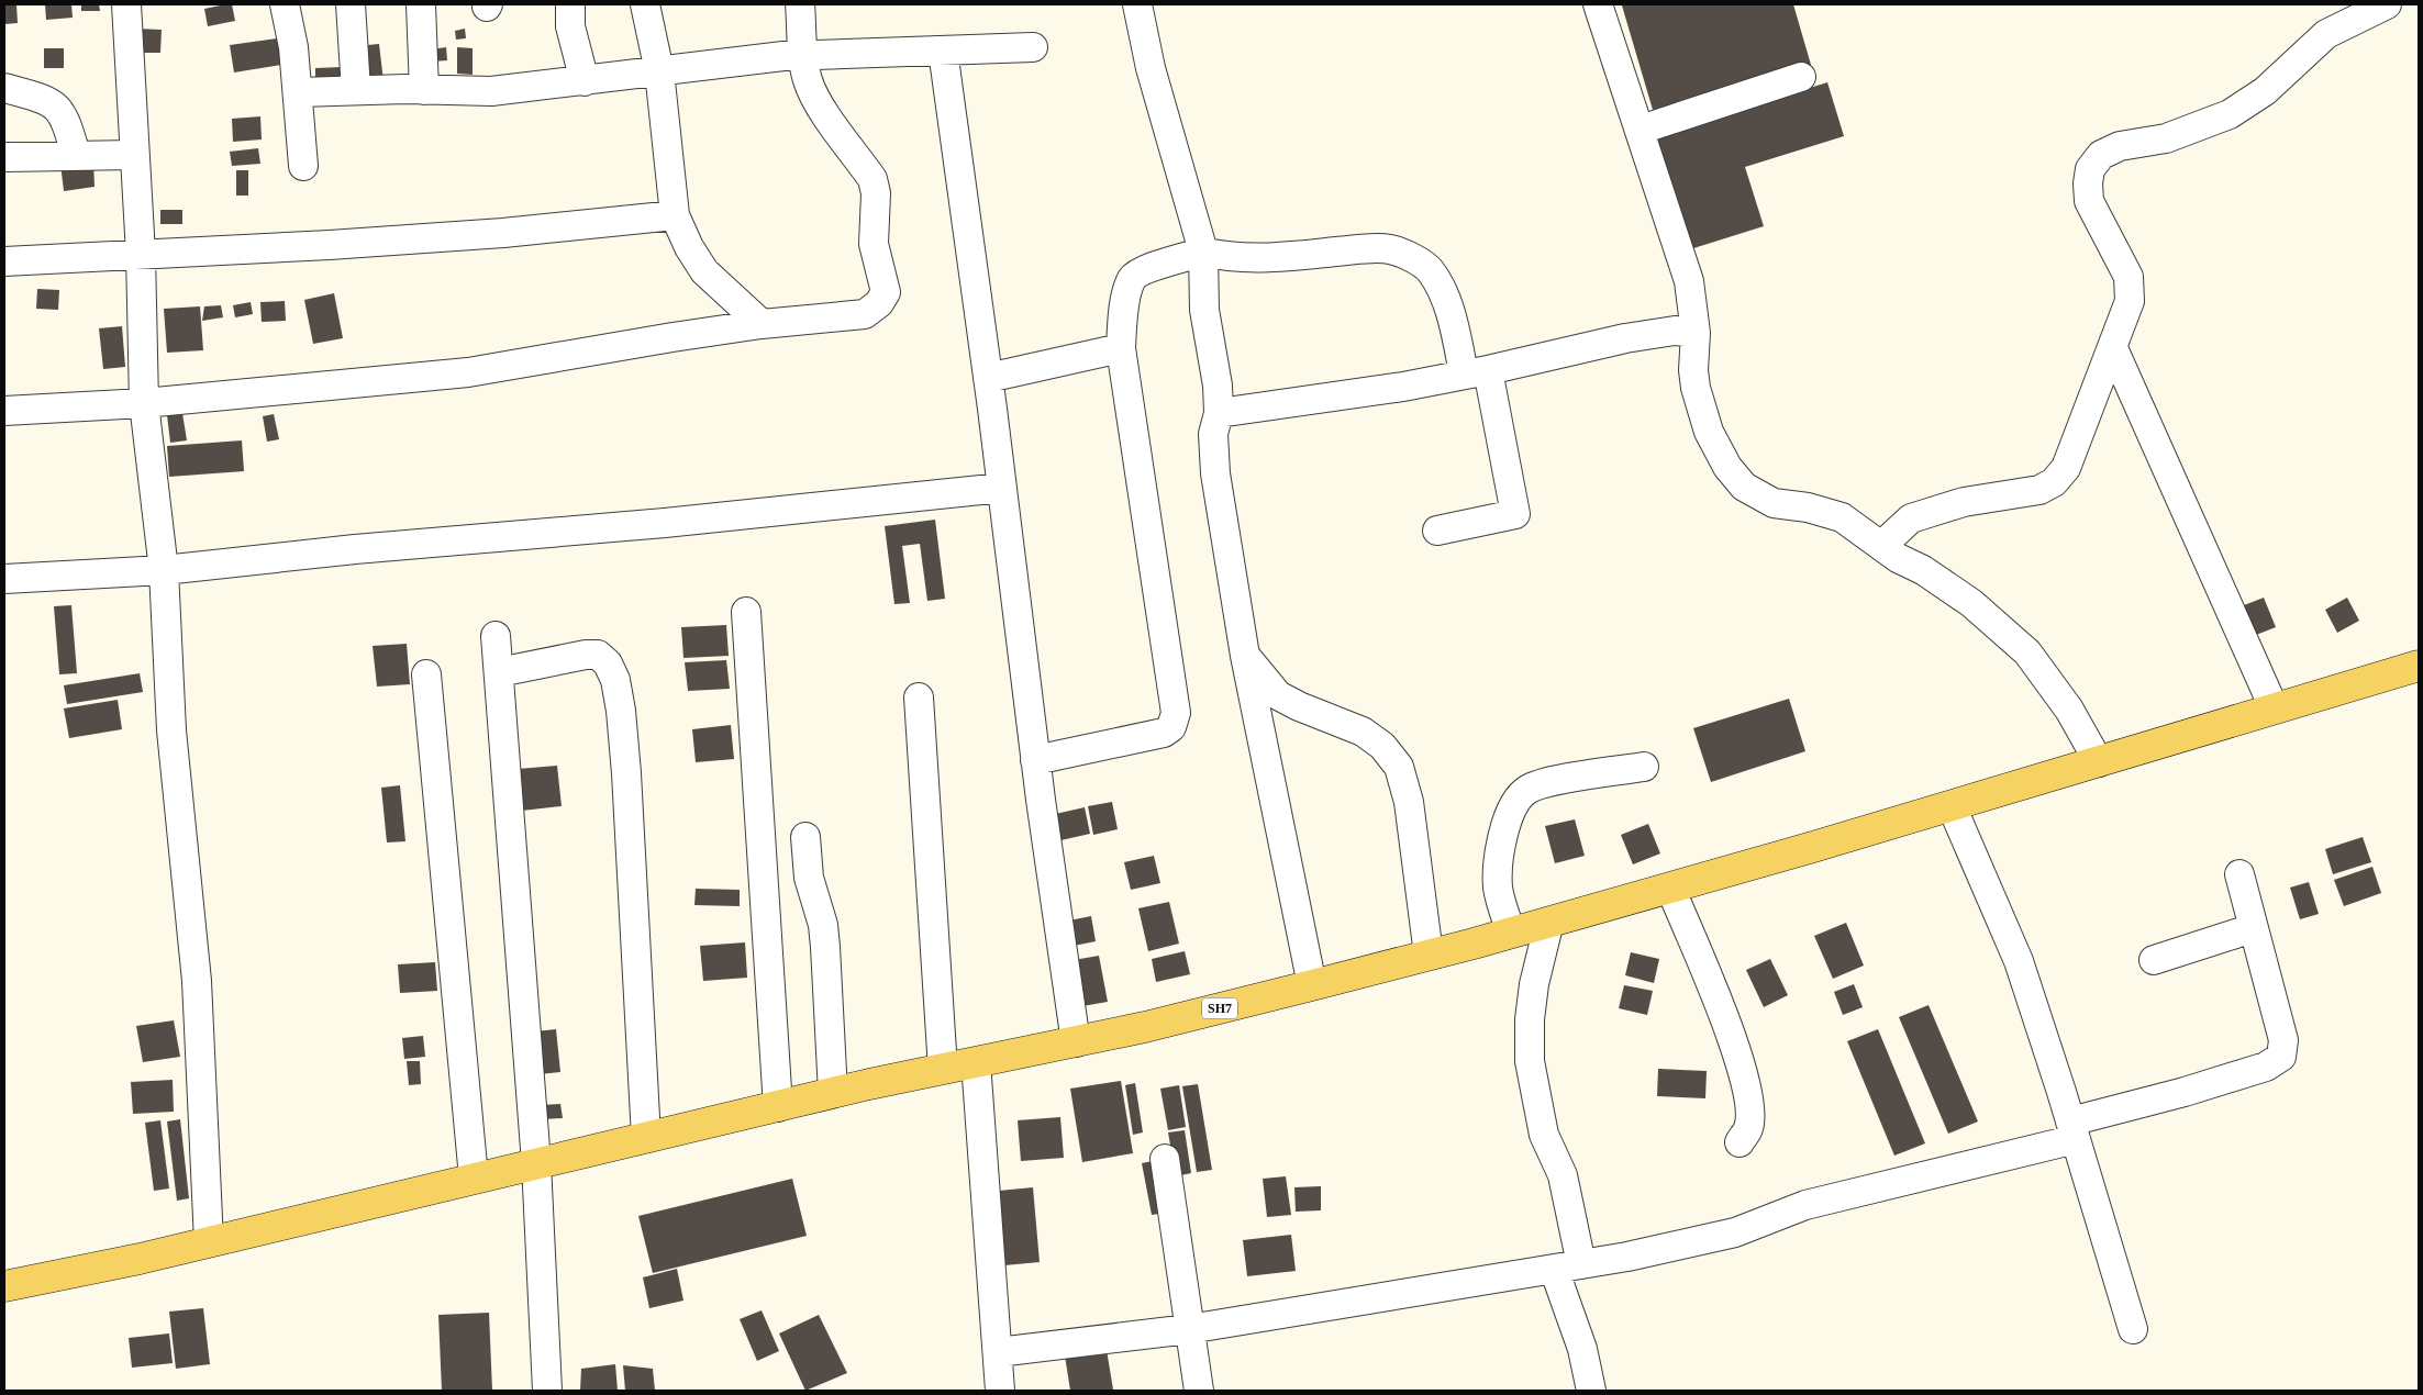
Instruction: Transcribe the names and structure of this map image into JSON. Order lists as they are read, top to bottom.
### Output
{
  "streets": {
    "main road": ["SH7"]
  }
}
